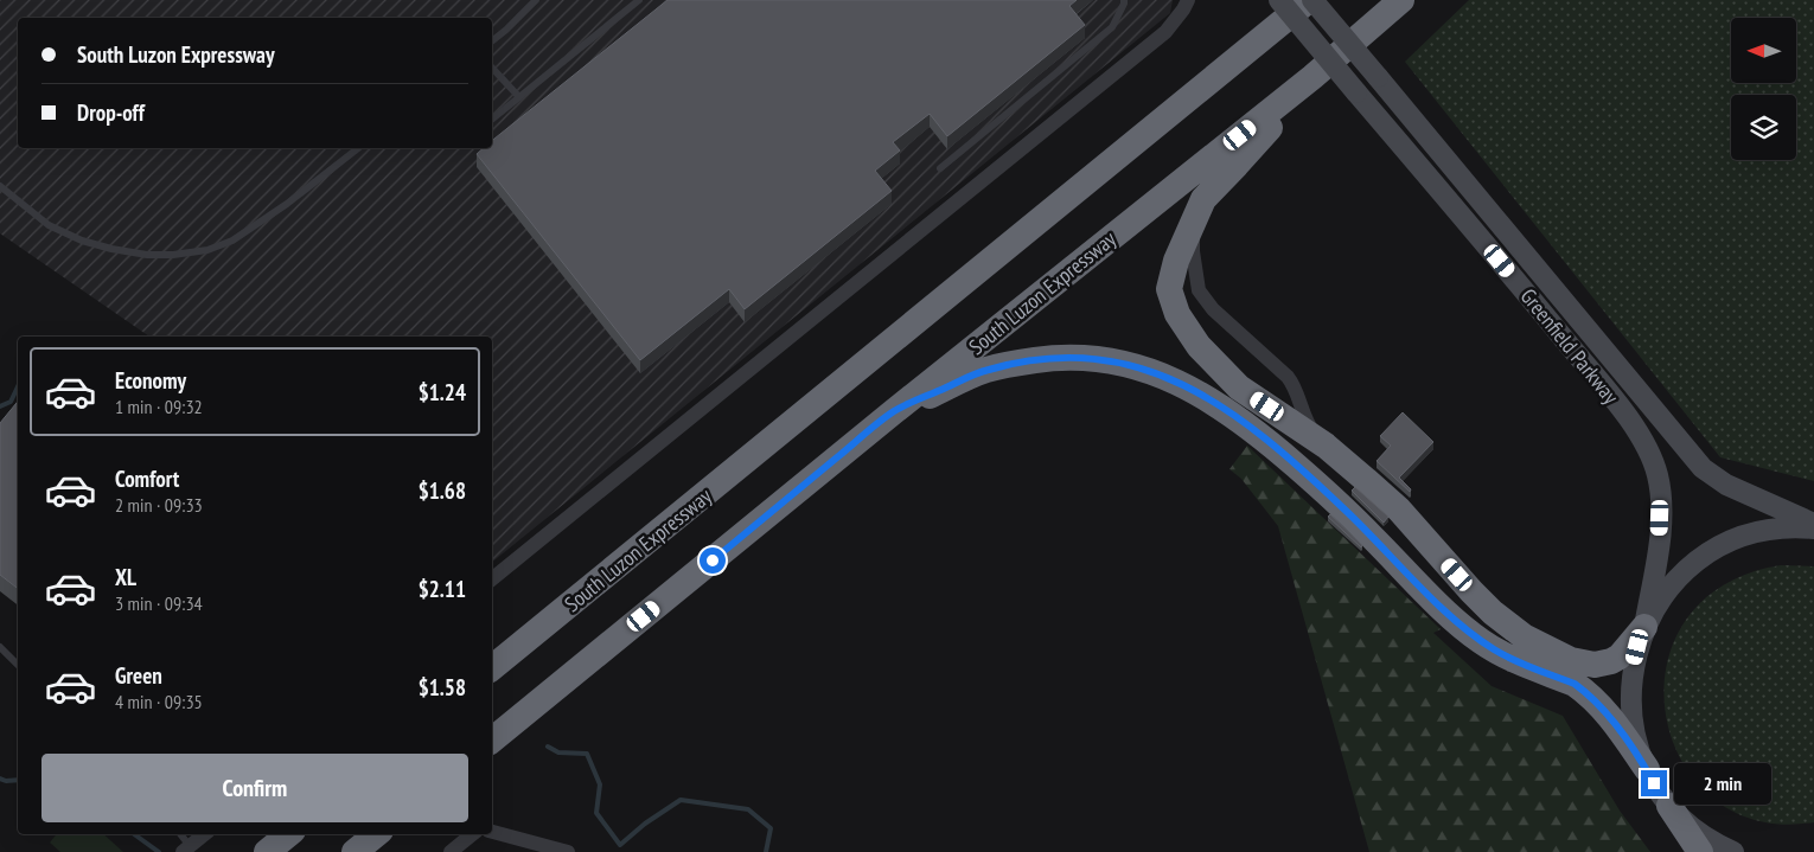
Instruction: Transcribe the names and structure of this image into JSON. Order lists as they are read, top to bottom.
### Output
{
  "streets": {
    "highway": ["South Luzon Expressway"],
    "main road": ["Greenfield Parkway"]
  },
  "crossings": [
    ["South Luzon Expressway", "Greenfield Parkway"]
  ],
  "north": "left",
  "page": {
    "banner": ["South Luzon Expressway", "Drop-off"],
    "list": [
      {
        "name": "Economy",
        "note": "1 min · 09:32",
        "value": "$1.24"
      },
      {
        "name": "Comfort",
        "note": "2 min · 09:33",
        "value": "$1.68"
      },
      {
        "name": "XL",
        "note": "3 min · 09:34",
        "value": "$2.11"
      },
      {
        "name": "Green",
        "note": "4 min · 09:35",
        "value": "$1.58"
      }
    ],
    "buttons": "Confirm",
    "bubble": "2 min"
  }
}
